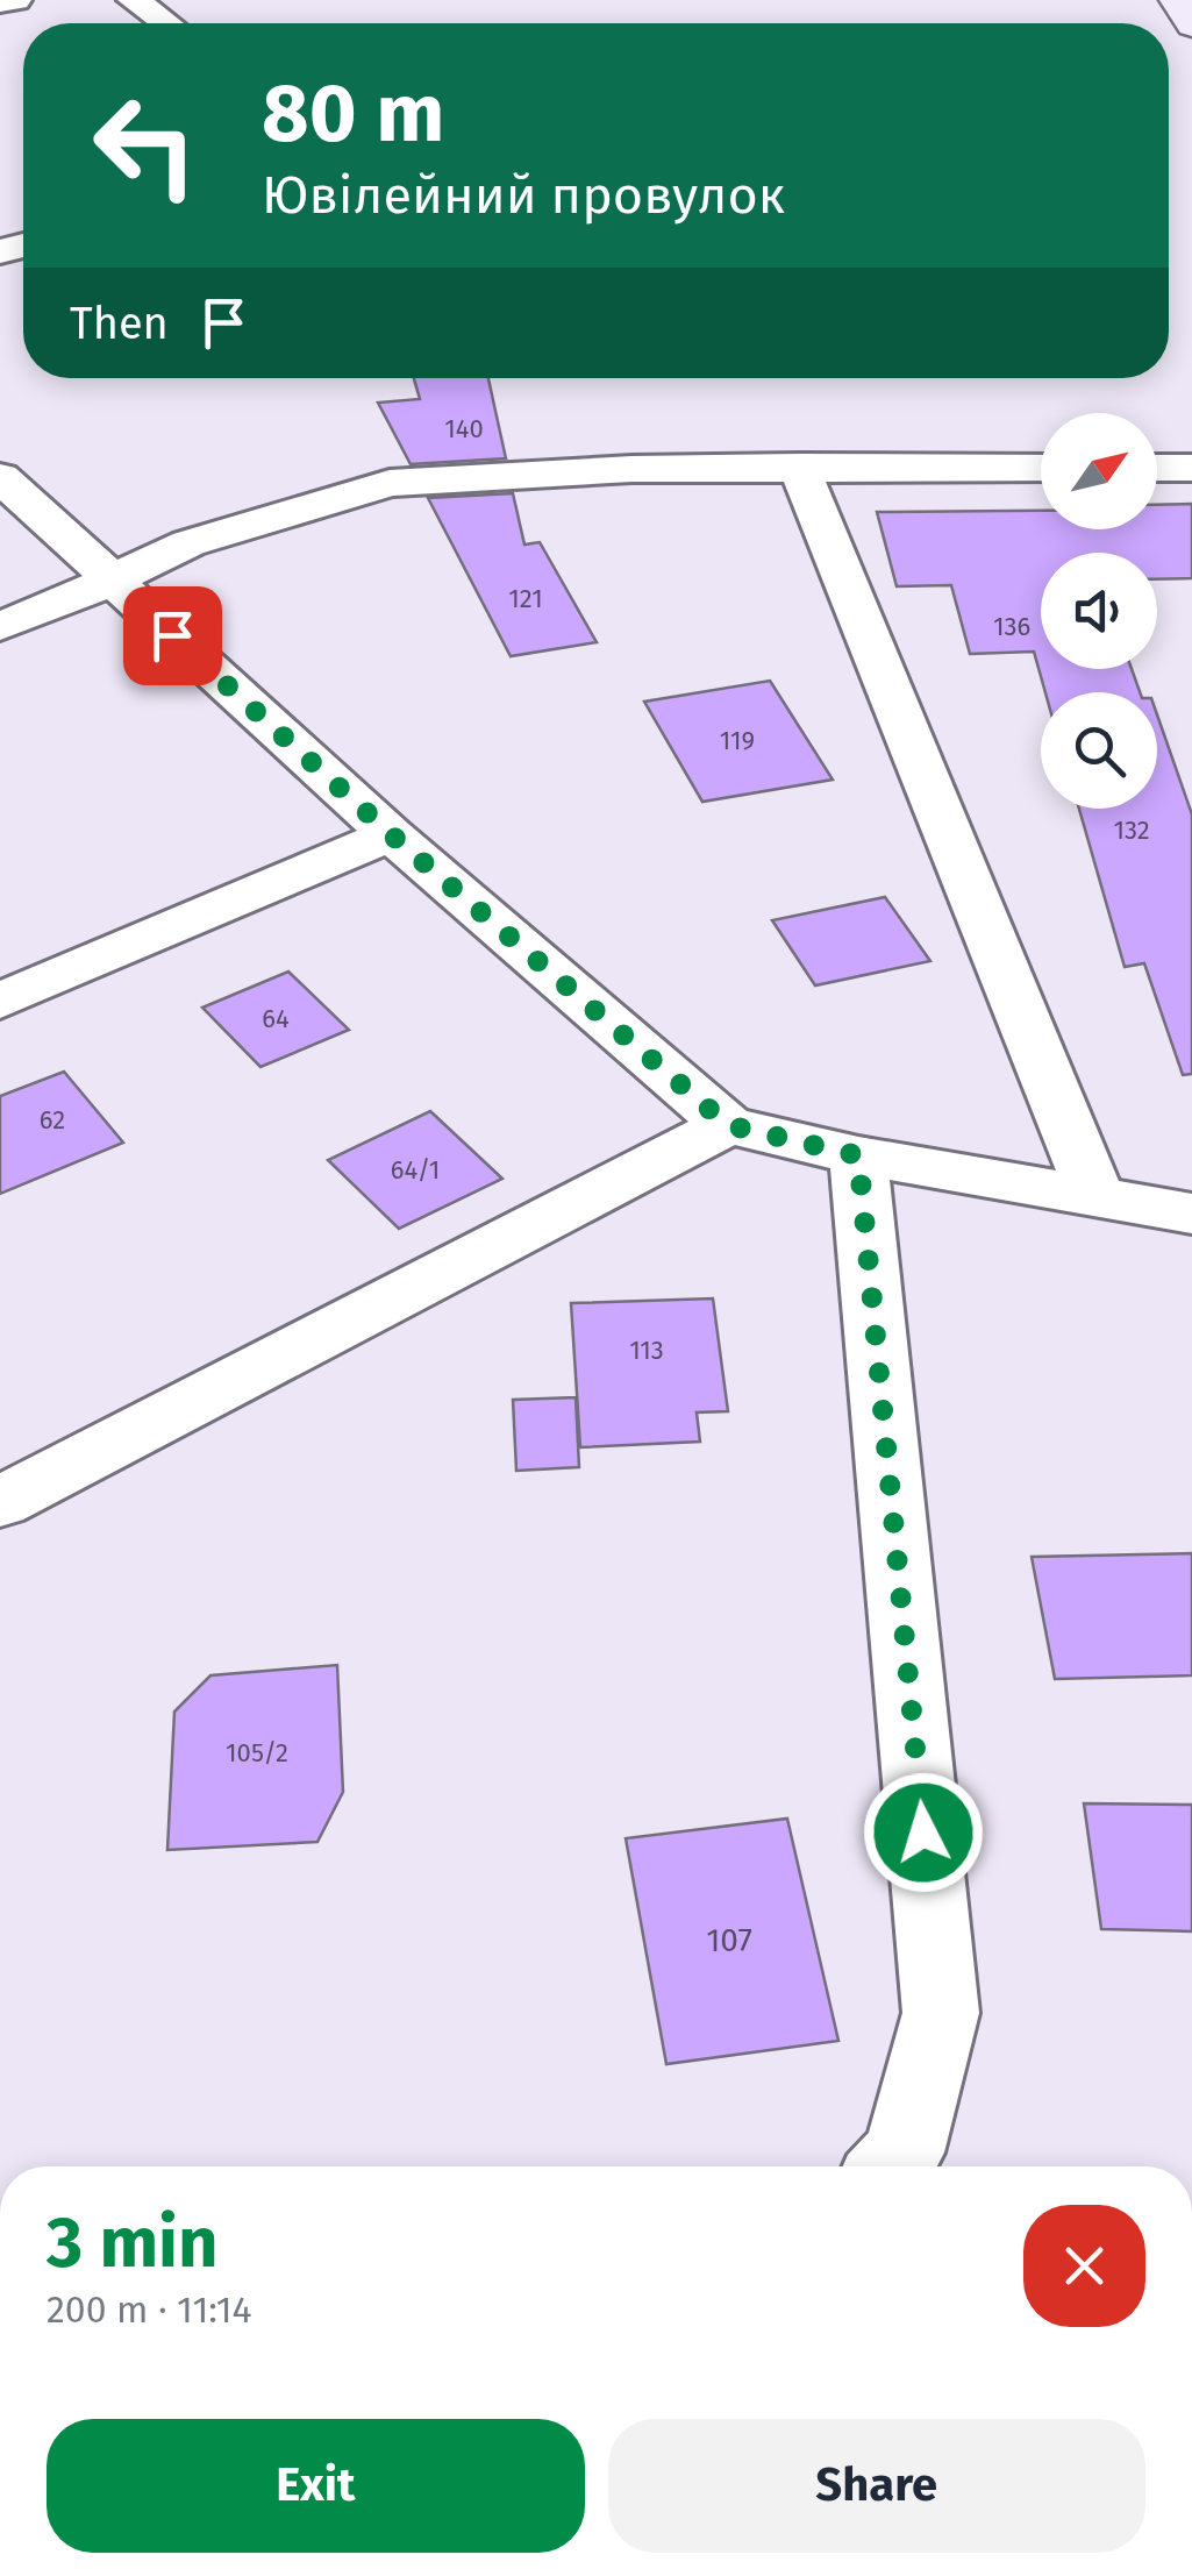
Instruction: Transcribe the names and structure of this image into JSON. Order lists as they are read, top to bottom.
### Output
{
  "house_numbers": [
    "140",
    "121",
    "136",
    "119",
    "132",
    "64",
    "62",
    "64/1",
    "113",
    "105/2",
    "107"
  ],
  "north": "top right",
  "page": {
    "turn": ["80 m", "Ювілейний провулок"],
    "then": "Then",
    "heading": ["3 min", "200 m · 11:14"],
    "buttons": ["Exit", "Share"]
  }
}
